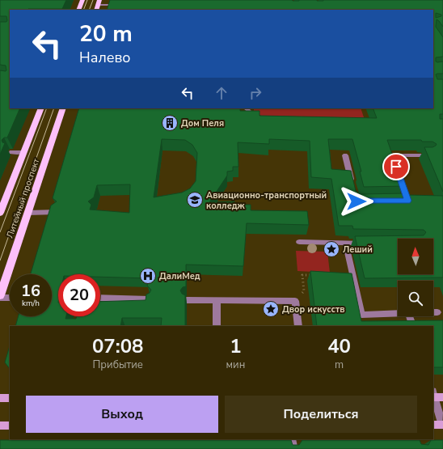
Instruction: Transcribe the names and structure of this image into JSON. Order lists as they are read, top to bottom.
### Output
{
  "streets": {
    "main road": ["Литейный проспект"]
  },
  "places": {
    "building": ["Дом Пеля"],
    "school or university": ["Авиационно-транспортный колледж"],
    "place": ["Леший", "Двор искусств"],
    "hospital": ["ДалиМед"]
  },
  "north": "top",
  "page": {
    "turn": ["20 m", "Налево"],
    "speed": "16 km/h",
    "limit": "20",
    "eta": [
      "07:08",
      "Прибытие",
      "1",
      "мин",
      "40",
      "m"
    ],
    "buttons": ["Выход", "Поделиться"]
  }
}
